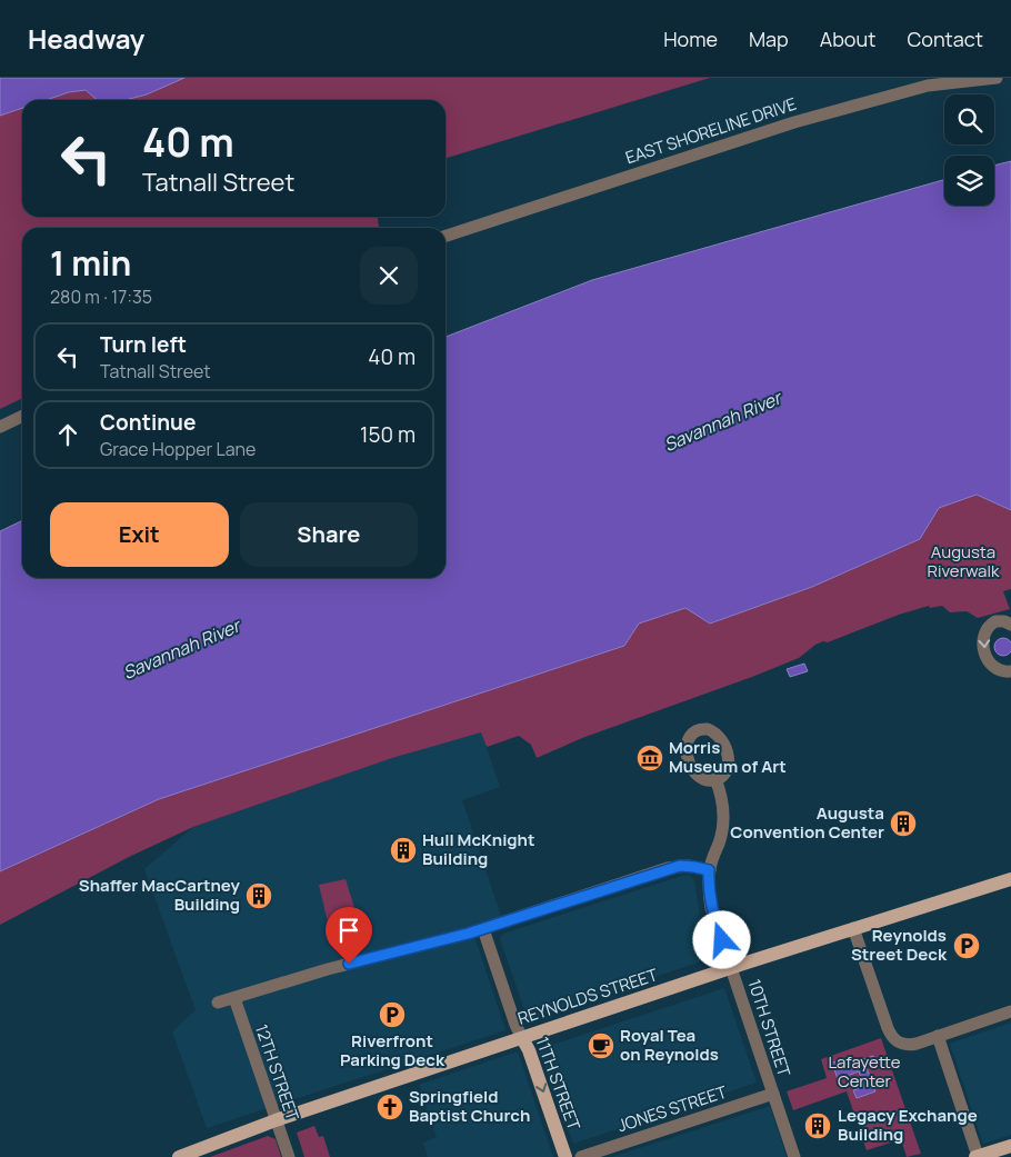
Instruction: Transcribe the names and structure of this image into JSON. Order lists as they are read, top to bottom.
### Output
{
  "streets": {
    "main road": ["REYNOLDS STREET", "11TH STREET"],
    "street": [
      "EAST SHORELINE DRIVE",
      "10TH STREET",
      "12TH STREET",
      "JONES STREET"
    ]
  },
  "crossings": [
    ["REYNOLDS STREET", "10TH STREET"],
    ["REYNOLDS STREET", "12TH STREET"],
    ["REYNOLDS STREET", "11TH STREET"],
    ["10TH STREET", "JONES STREET"]
  ],
  "one_way": ["11TH STREET"],
  "water": ["Savannah River"],
  "parks": ["Augusta Riverwalk", "Lafayette Center"],
  "places": {
    "museum": ["Morris Museum of Art"],
    "building": [
      "Augusta Convention Center",
      "Hull McKnight Building",
      "Shaffer MacCartney Building",
      "Legacy Exchange Building"
    ],
    "parking": ["Reynolds Street Deck", "Riverfront Parking Deck"],
    "cafe": ["Royal Tea on Reynolds"],
    "church": ["Springfield Baptist Church"]
  },
  "page": {
    "header": "Headway",
    "nav": [
      "Home",
      "Map",
      "About",
      "Contact"
    ],
    "turn": ["40 m", "Tatnall Street"],
    "heading": ["1 min", "280 m · 17:35"],
    "list": [
      {
        "name": "Turn left",
        "note": "Tatnall Street",
        "value": "40 m"
      },
      {
        "name": "Continue",
        "note": "Grace Hopper Lane",
        "value": "150 m"
      }
    ],
    "buttons": ["Exit", "Share"]
  }
}
